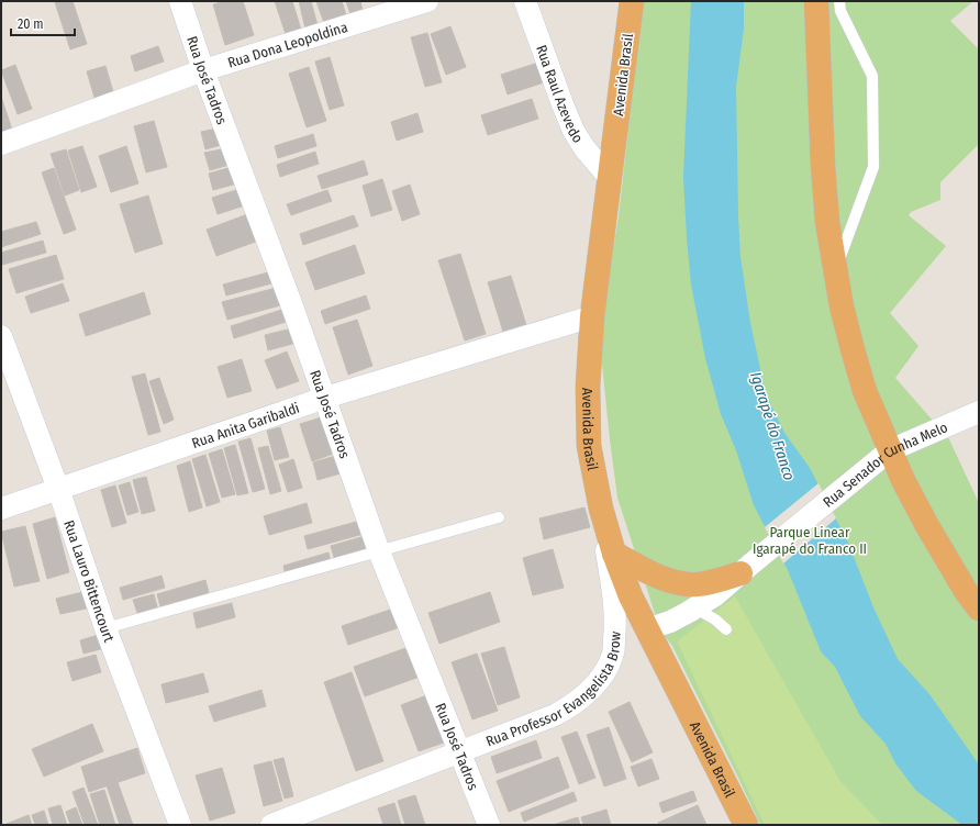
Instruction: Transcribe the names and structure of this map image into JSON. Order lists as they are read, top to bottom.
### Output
{
  "streets": {
    "highway": ["Avenida Brasil"],
    "street": [
      "Rua Dona Leopoldina",
      "Rua José Tadros",
      "Rua Raul Azevedo",
      "Rua Anita Garibaldi",
      "Rua Senador Cunha Melo",
      "Rua Lauro Bittencourt",
      "Rua Professor Evangelista Brow"
    ]
  },
  "crossings": [
    ["Rua Dona Leopoldina", "Rua José Tadros"],
    ["Avenida Brasil", "Rua Raul Azevedo"],
    ["Avenida Brasil", "Rua Anita Garibaldi"],
    ["Avenida Brasil", "Rua Senador Cunha Melo"],
    ["Avenida Brasil", "Rua Professor Evangelista Brow"],
    ["Rua José Tadros", "Rua Anita Garibaldi"],
    ["Rua José Tadros", "Rua Professor Evangelista Brow"],
    ["Rua Anita Garibaldi", "Rua Lauro Bittencourt"]
  ],
  "water": ["Igarapé do Franco"],
  "parks": ["Parque Linear Igarapé do Franco II"],
  "scale_bar": "20 m"
}
